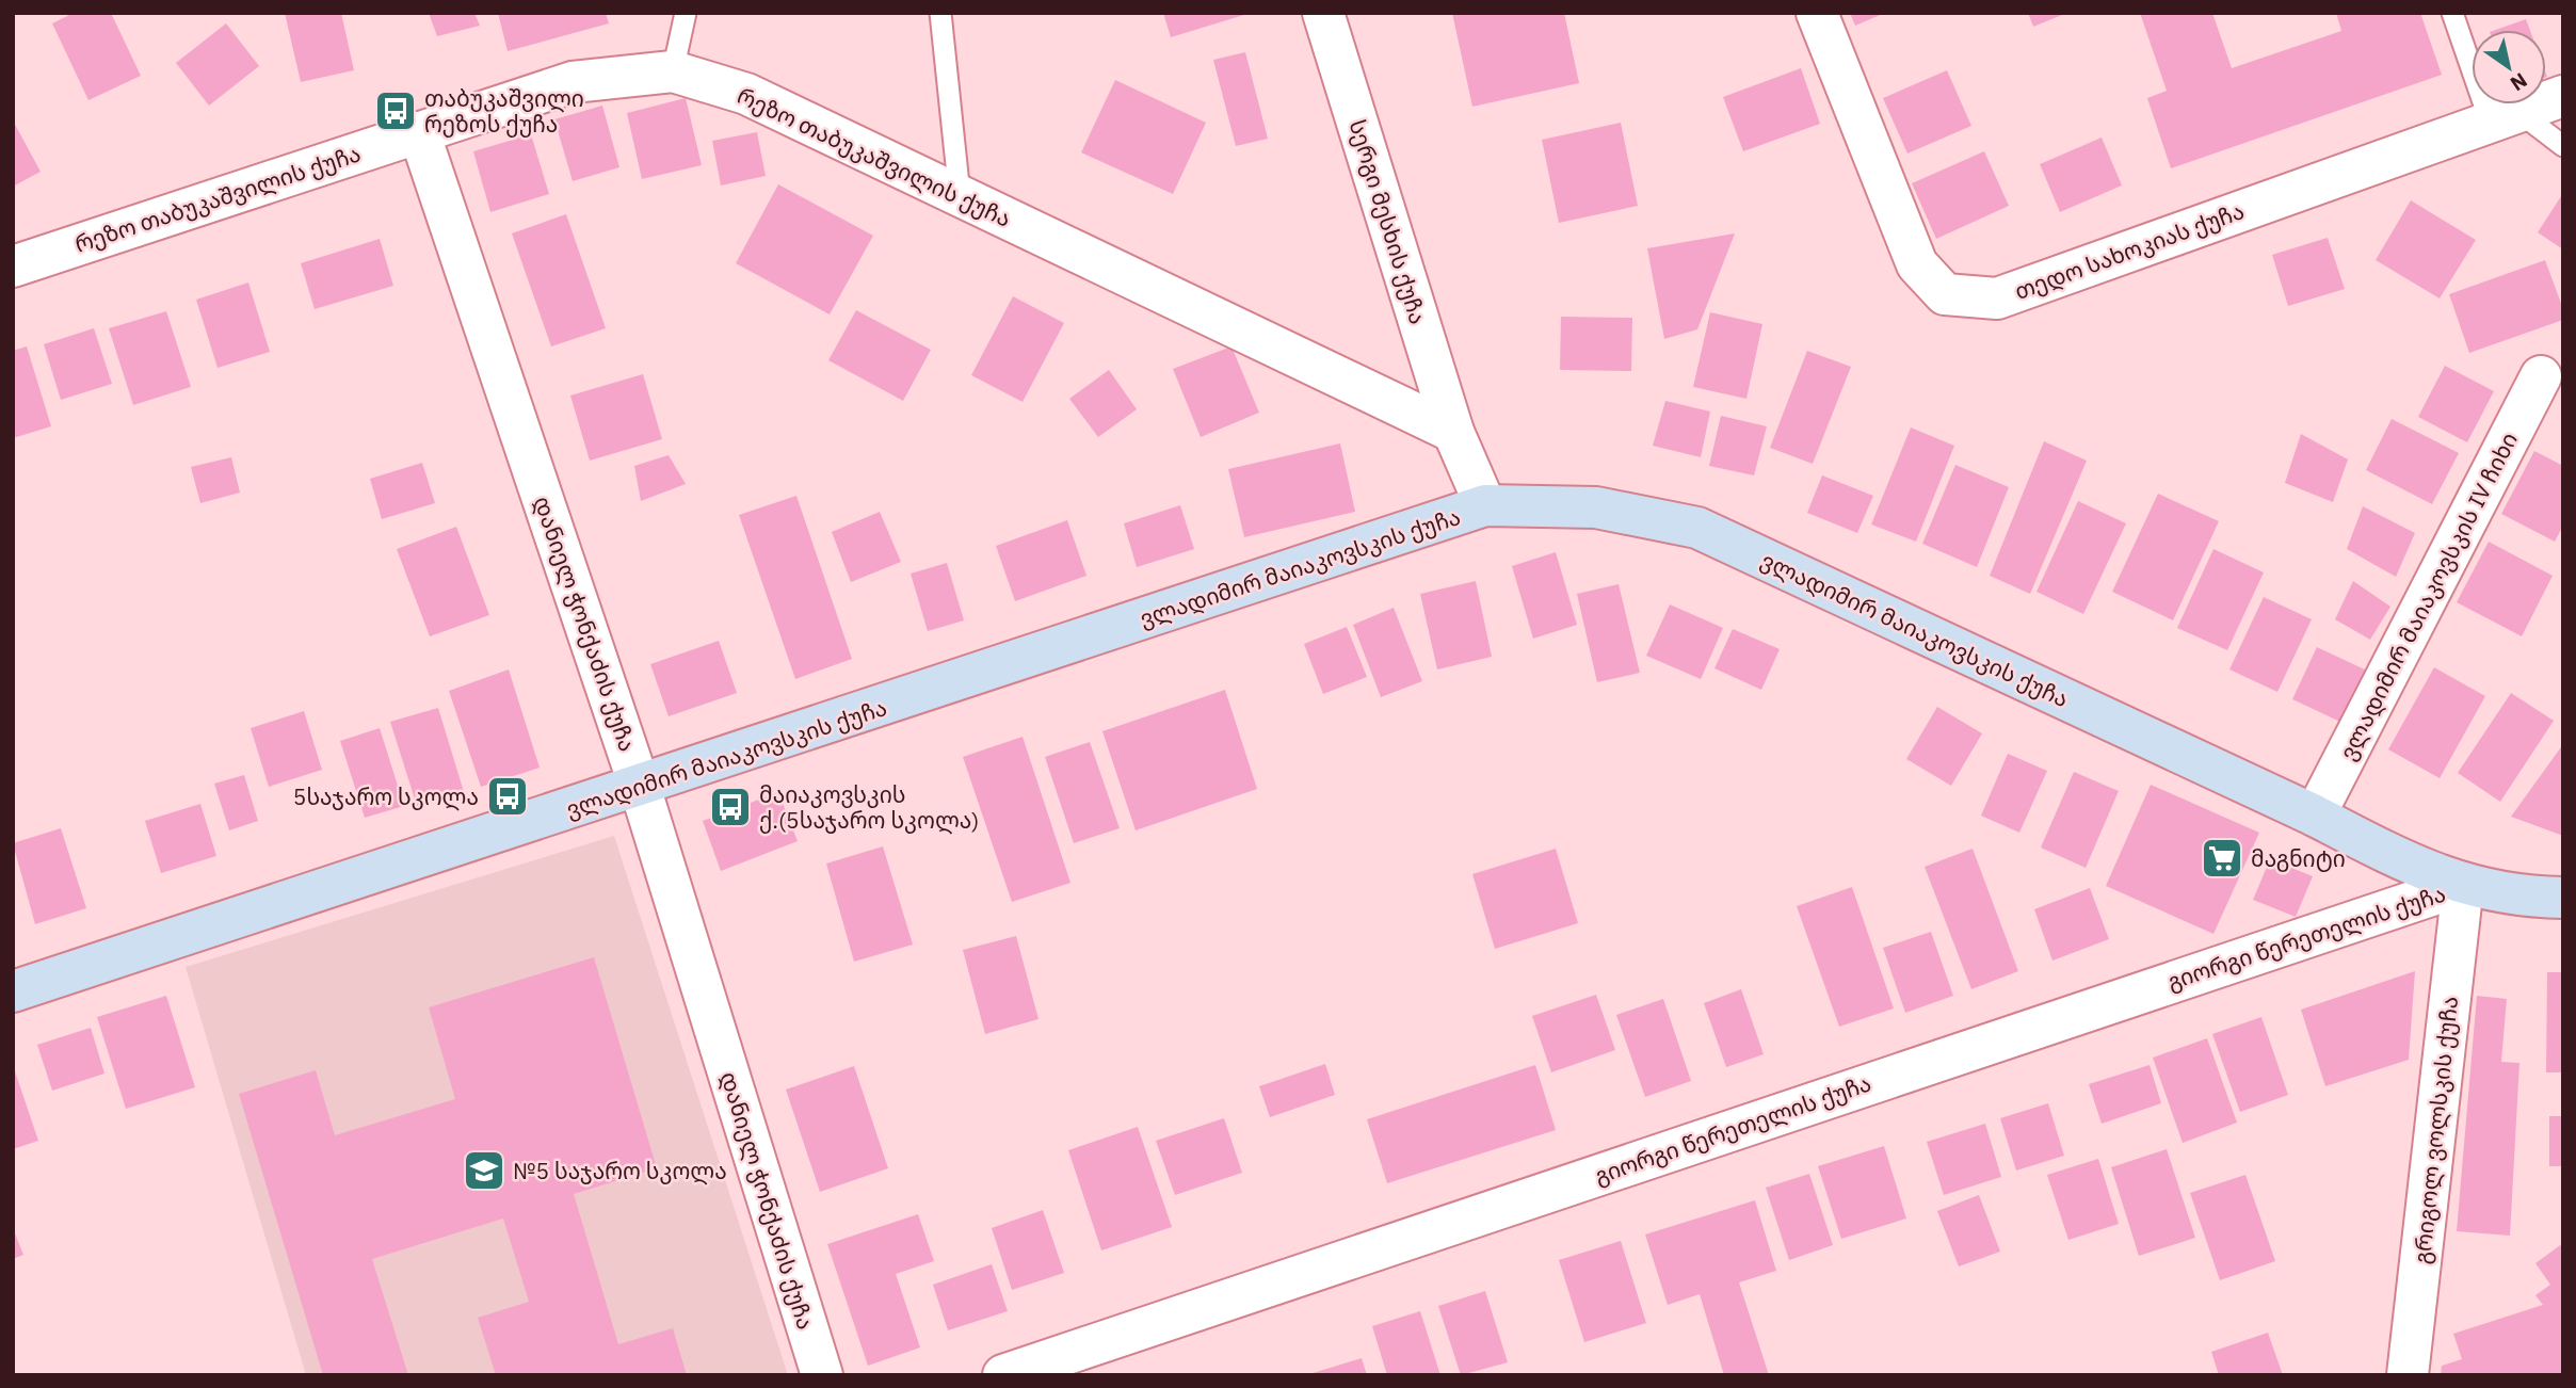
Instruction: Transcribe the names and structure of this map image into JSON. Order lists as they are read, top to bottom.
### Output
{
  "streets": {
    "main road": ["ვლადიმირ მაიაკოვსკის ქუჩა"],
    "street": [
      "რეზო თაბუკაშვილის ქუჩა",
      "სერგი მესხის ქუჩა",
      "თედო სახოკიას ქუჩა",
      "ვლადიმირ მაიაკოვსკის IV ჩიხი",
      "დანიელ ჭონქაძის ქუჩა",
      "გიორგი წერეთელის ქუჩა",
      "გრიგოლ ვოლსკის ქუჩა"
    ]
  },
  "crossings": [
    ["რეზო თაბუკაშვილის ქუჩა", "სერგი მესხის ქუჩა"],
    ["რეზო თაბუკაშვილის ქუჩა", "დანიელ ჭონქაძის ქუჩა"],
    ["ვლადიმირ მაიაკოვსკის ქუჩა", "ვლადიმირ მაიაკოვსკის IV ჩიხი"],
    ["ვლადიმირ მაიაკოვსკის ქუჩა", "დანიელ ჭონქაძის ქუჩა"],
    ["ვლადიმირ მაიაკოვსკის ქუჩა", "გიორგი წერეთელის ქუჩა"],
    ["ვლადიმირ მაიაკოვსკის ქუჩა", "გრიგოლ ვოლსკის ქუჩა"],
    ["გიორგი წერეთელის ქუჩა", "გრიგოლ ვოლსკის ქუჩა"]
  ],
  "places": {
    "bus stop": ["თაბუკაშვილი რეზოს ქუჩა", "5საჯარო სკოლა", "მაიაკოვსკის ქ.(5საჯარო სკოლა)"],
    "supermarket": ["მაგნიტი"],
    "school or university": ["№5 საჯარო სკოლა"]
  },
  "north": "bottom right"
}
